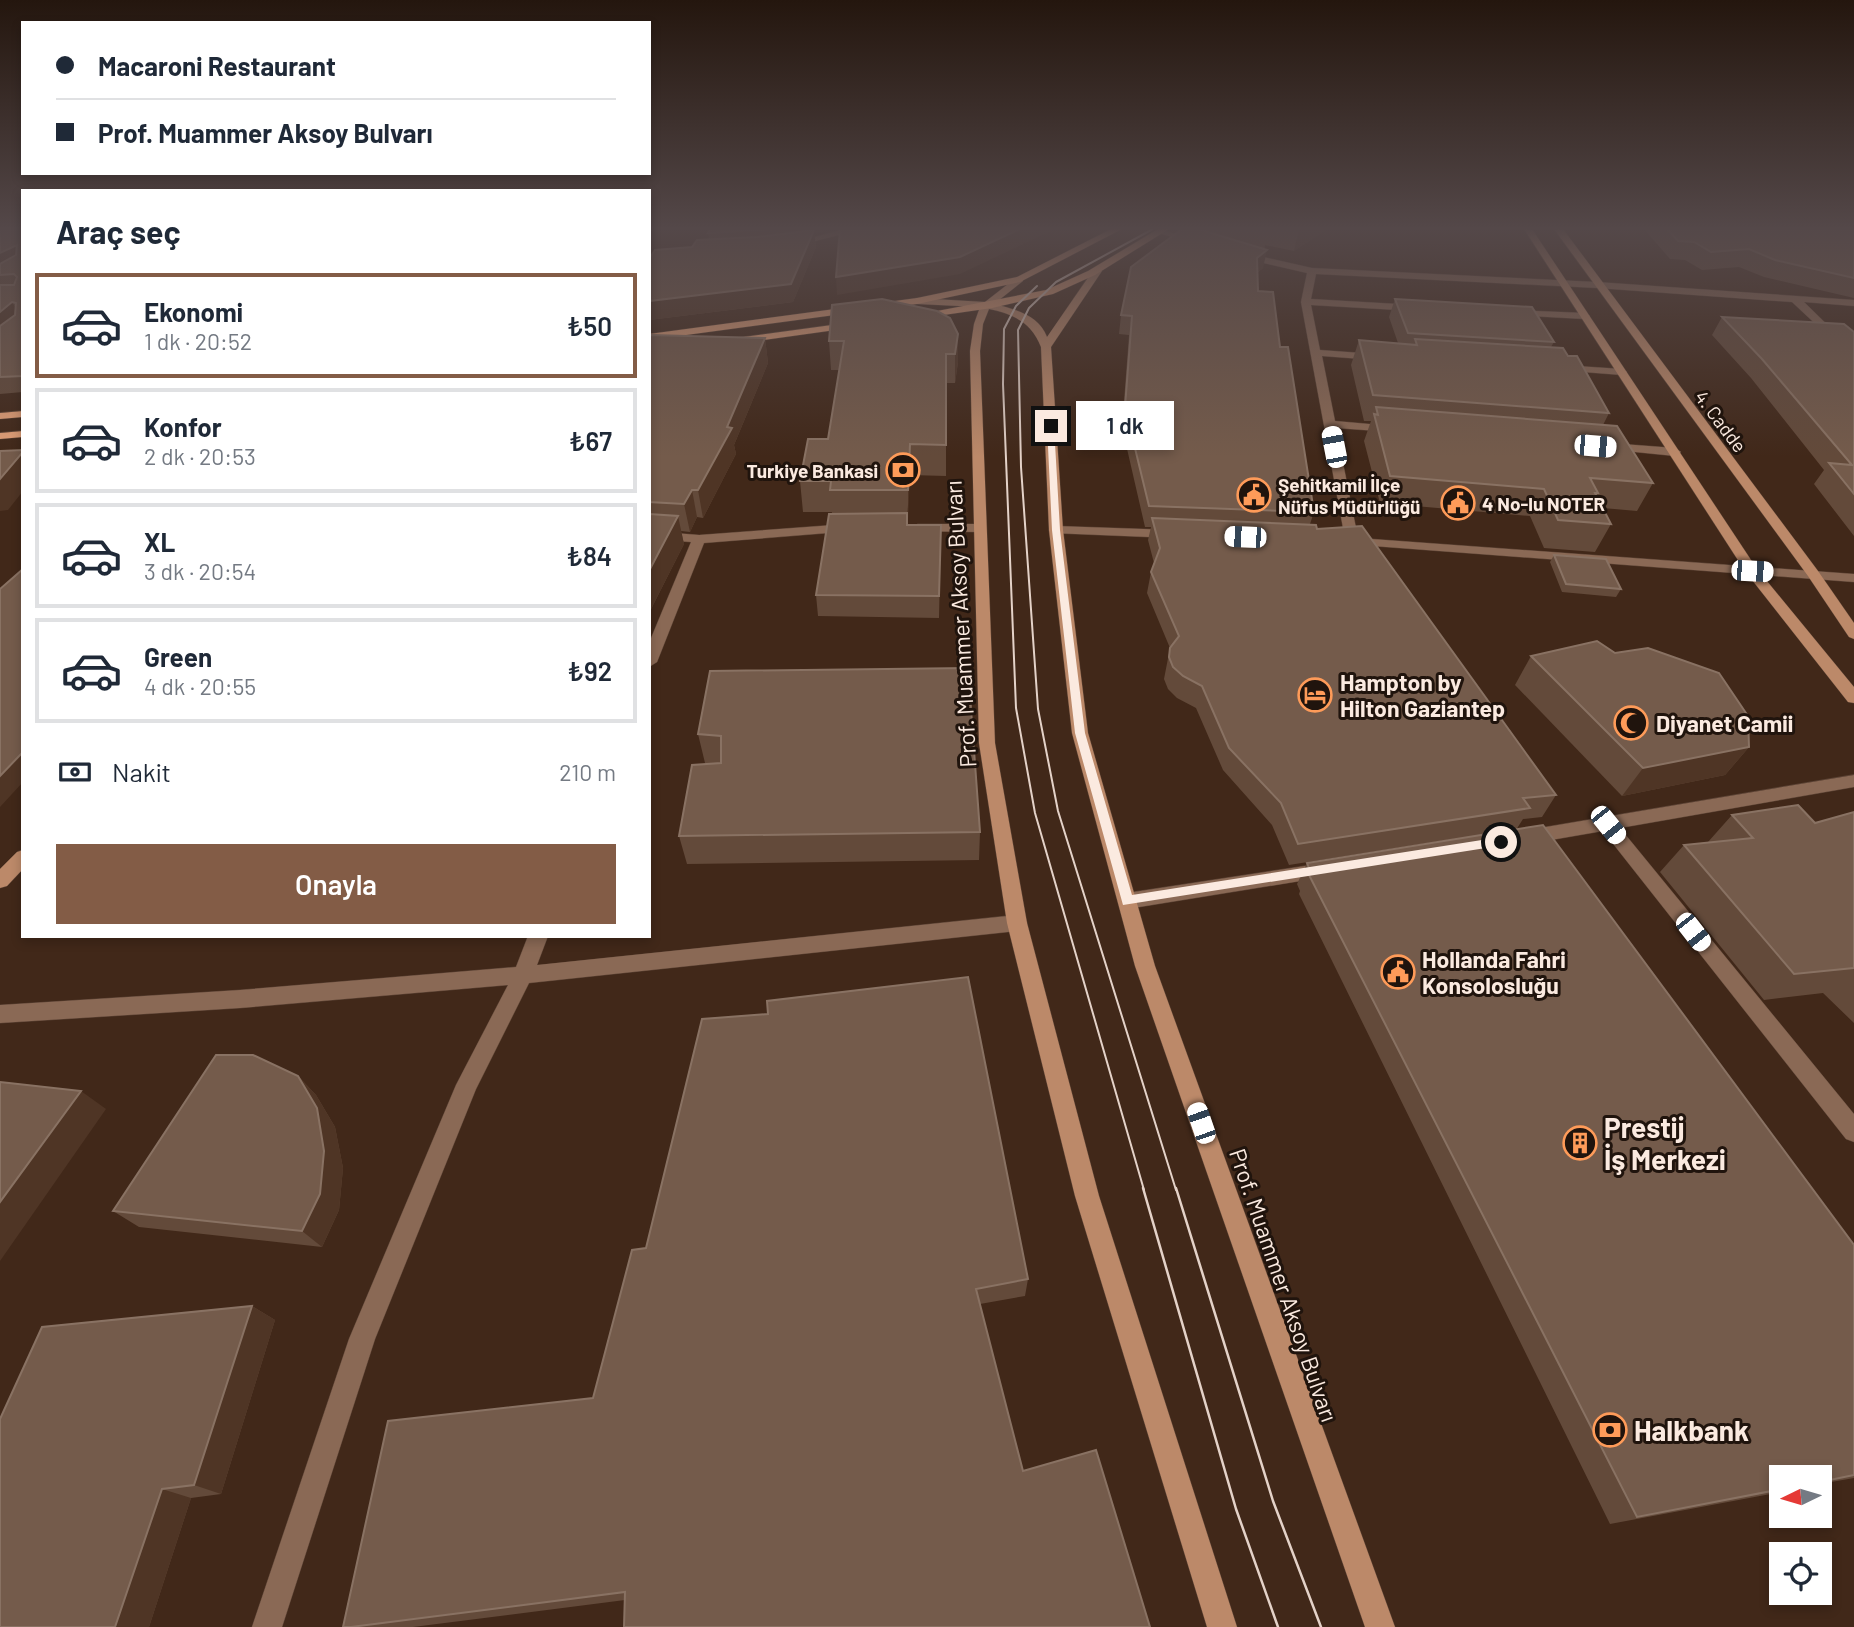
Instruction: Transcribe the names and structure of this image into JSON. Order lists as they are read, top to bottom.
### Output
{
  "streets": {
    "main road": ["4. Cadde", "Prof. Muammer Aksoy Bulvarı"]
  },
  "places": {
    "bank": ["Turkiye Bankasi", "Halkbank"],
    "public building": ["Şehitkamil İlçe Nüfus Müdürlüğü", "4 No-lu NOTER", "Hollanda Fahri Konsolosluğu"],
    "hotel": ["Hampton by Hilton Gaziantep"],
    "mosque": ["Diyanet Camii"],
    "building": ["Prestij İş Merkezi"]
  },
  "north": "left",
  "page": {
    "banner": ["Macaroni Restaurant", "Prof. Muammer Aksoy Bulvarı"],
    "heading": "Araç seç",
    "list": [
      {
        "name": "Ekonomi",
        "note": "1 dk · 20:52",
        "value": "₺50"
      },
      {
        "name": "Konfor",
        "note": "2 dk · 20:53",
        "value": "₺67"
      },
      {
        "name": "XL",
        "note": "3 dk · 20:54",
        "value": "₺84"
      },
      {
        "name": "Green",
        "note": "4 dk · 20:55",
        "value": "₺92"
      }
    ],
    "bubble": "1 dk",
    "pay": ["Nakit", "210 m"],
    "buttons": "Onayla"
  }
}
